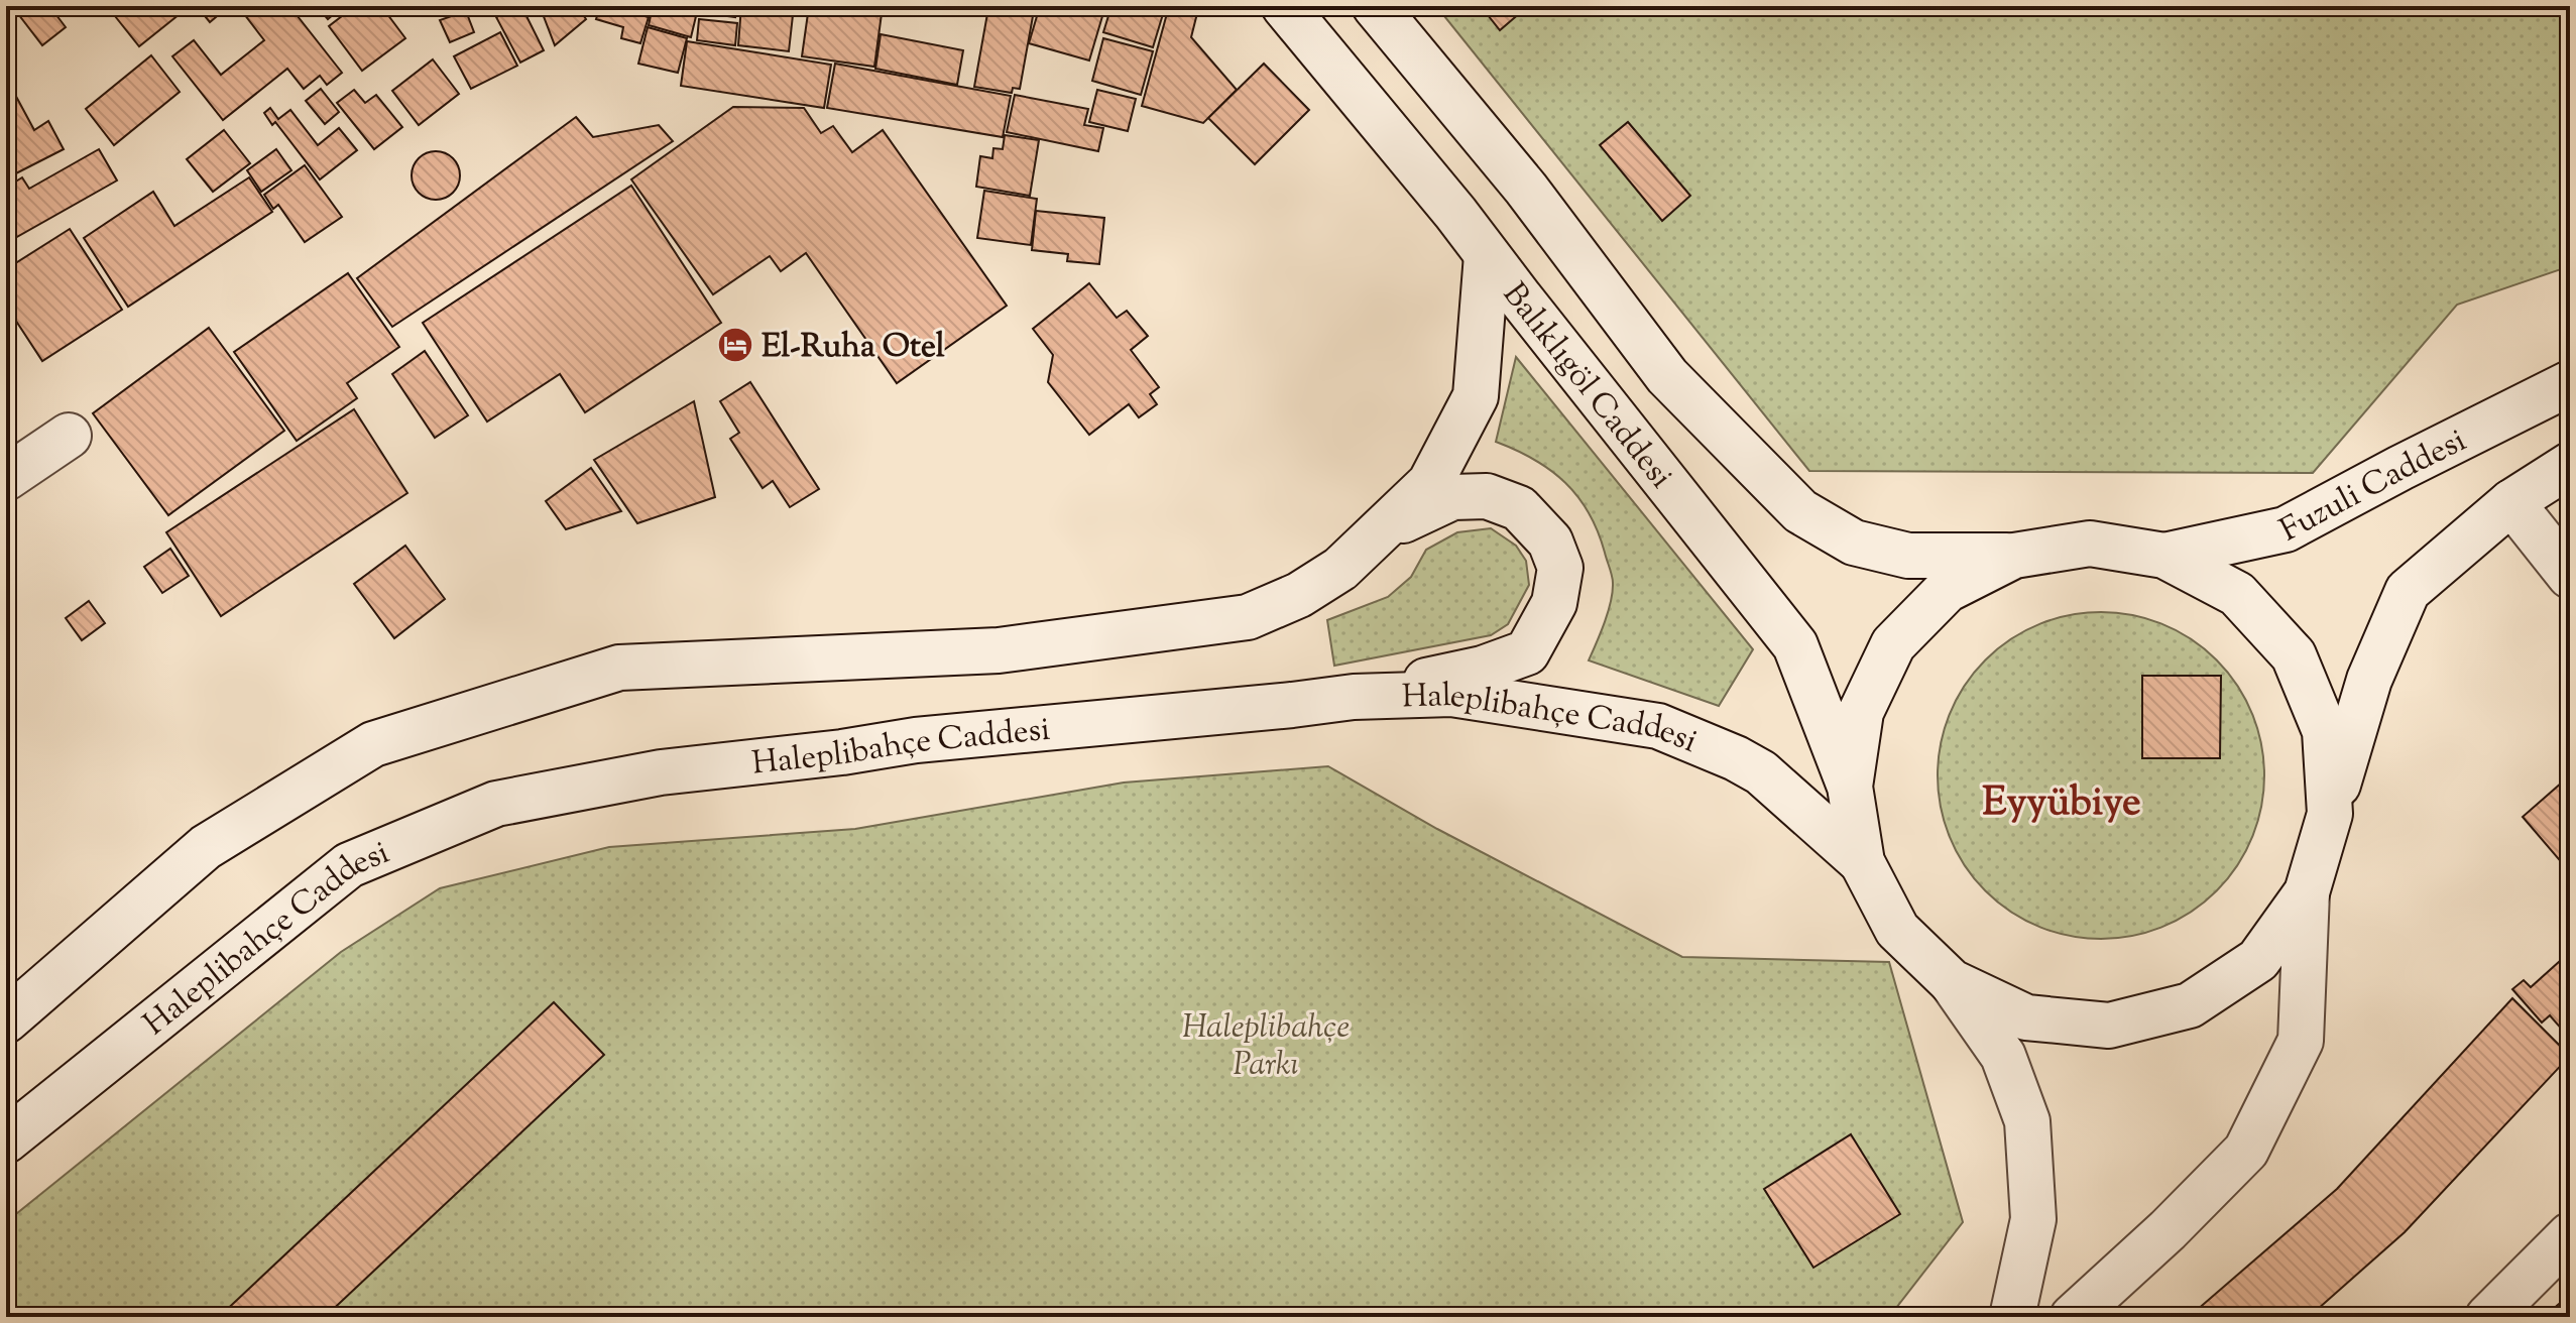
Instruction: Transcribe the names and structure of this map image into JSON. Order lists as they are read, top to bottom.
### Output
{
  "streets": {
    "main road": ["Balıklıgöl Caddesi", "Fuzuli Caddesi", "Haleplibahçe Caddesi"]
  },
  "districts": ["Eyyübiye"],
  "parks": ["Haleplibahçe Parkı"],
  "places": {
    "hotel": ["El-Ruha Otel"]
  }
}
